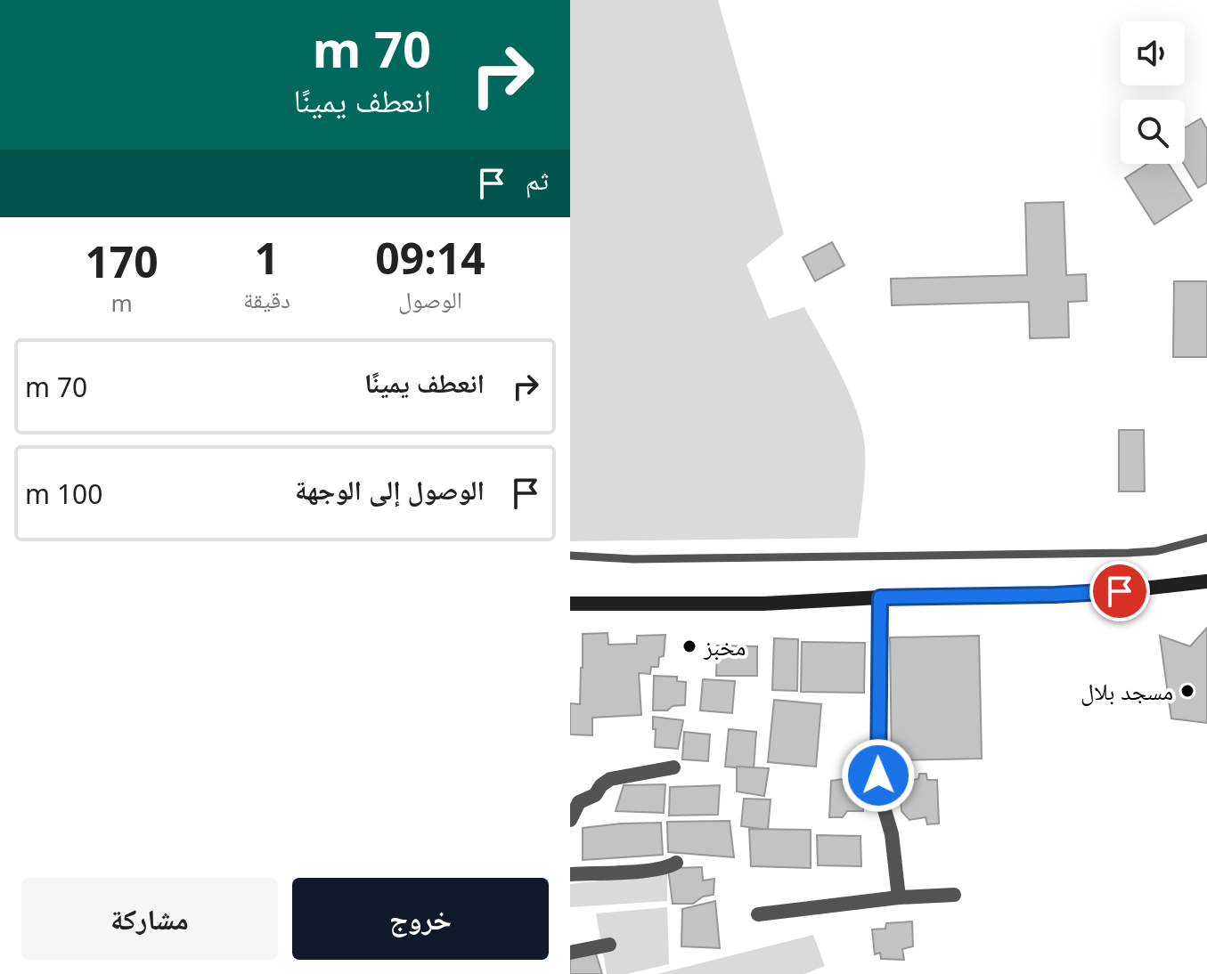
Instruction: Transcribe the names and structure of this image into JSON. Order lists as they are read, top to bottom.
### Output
{
  "places": ["مخبز", "مسجد بلال"],
  "page": {
    "turn": ["70 m", "انعطف يمينًا"],
    "then": "ثم",
    "eta": [
      "09:14",
      "الوصول",
      "1",
      "دقيقة",
      "170",
      "m"
    ],
    "list": [
      {
        "name": "انعطف يمينًا",
        "value": "70 m"
      },
      {
        "name": "الوصول إلى الوجهة",
        "value": "100 m"
      }
    ],
    "buttons": ["خروج", "مشاركة"]
  }
}
